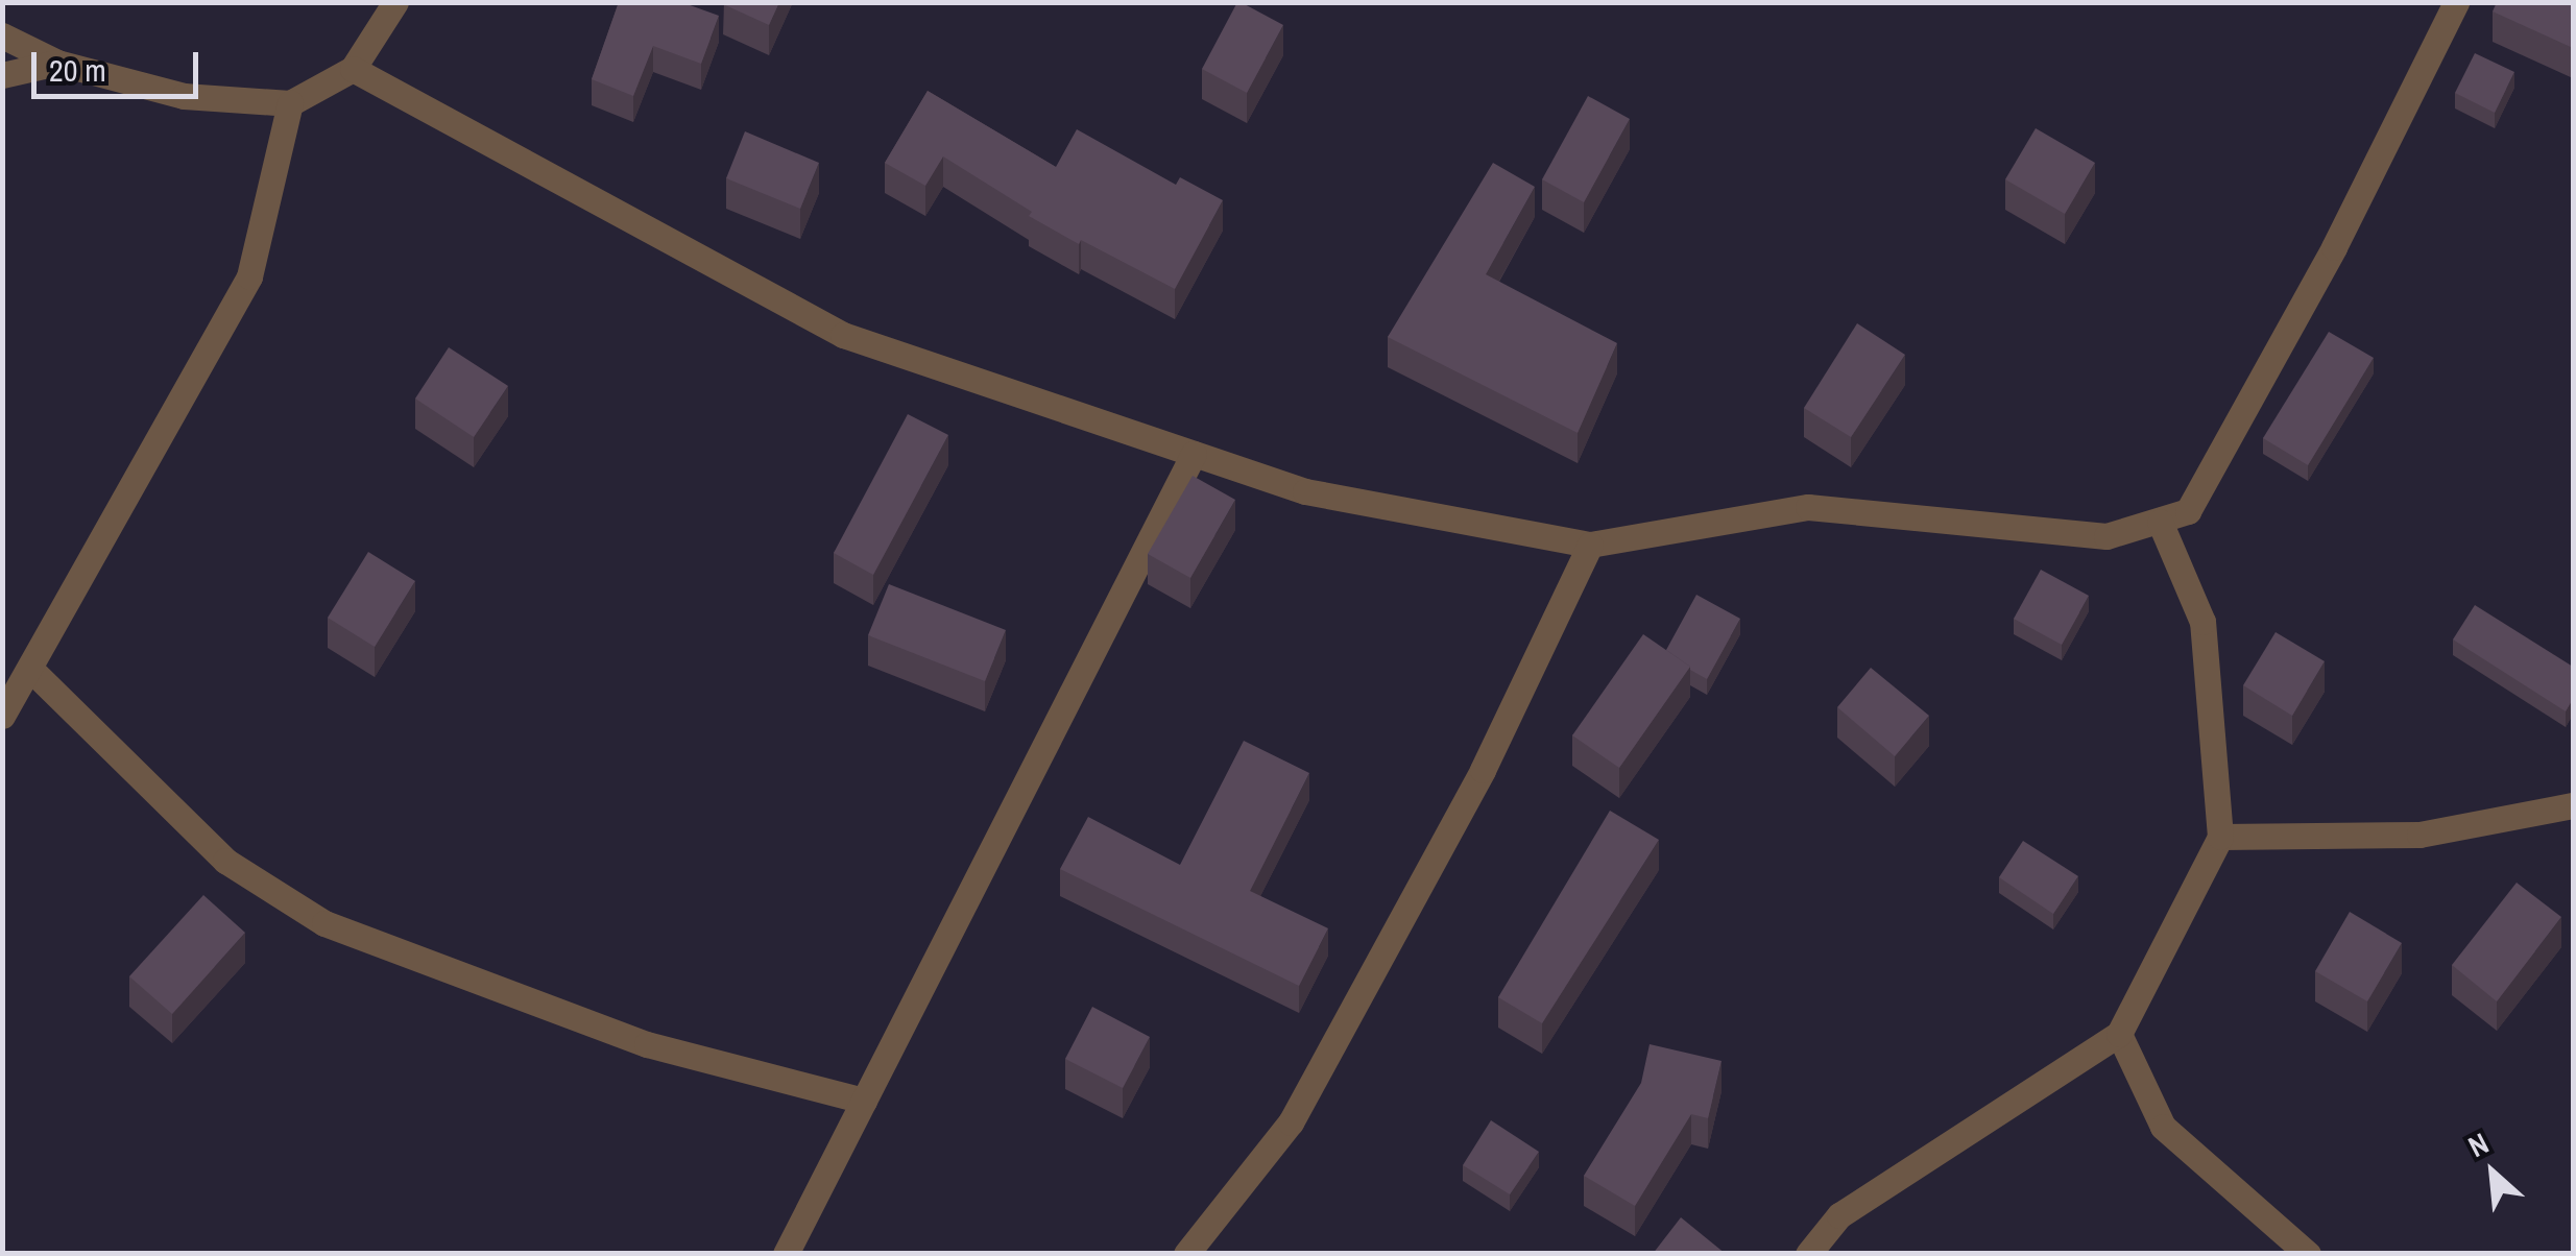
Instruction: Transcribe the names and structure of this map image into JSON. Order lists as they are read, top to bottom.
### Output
{
  "scale_bar": "20 m",
  "north": "top left"
}
